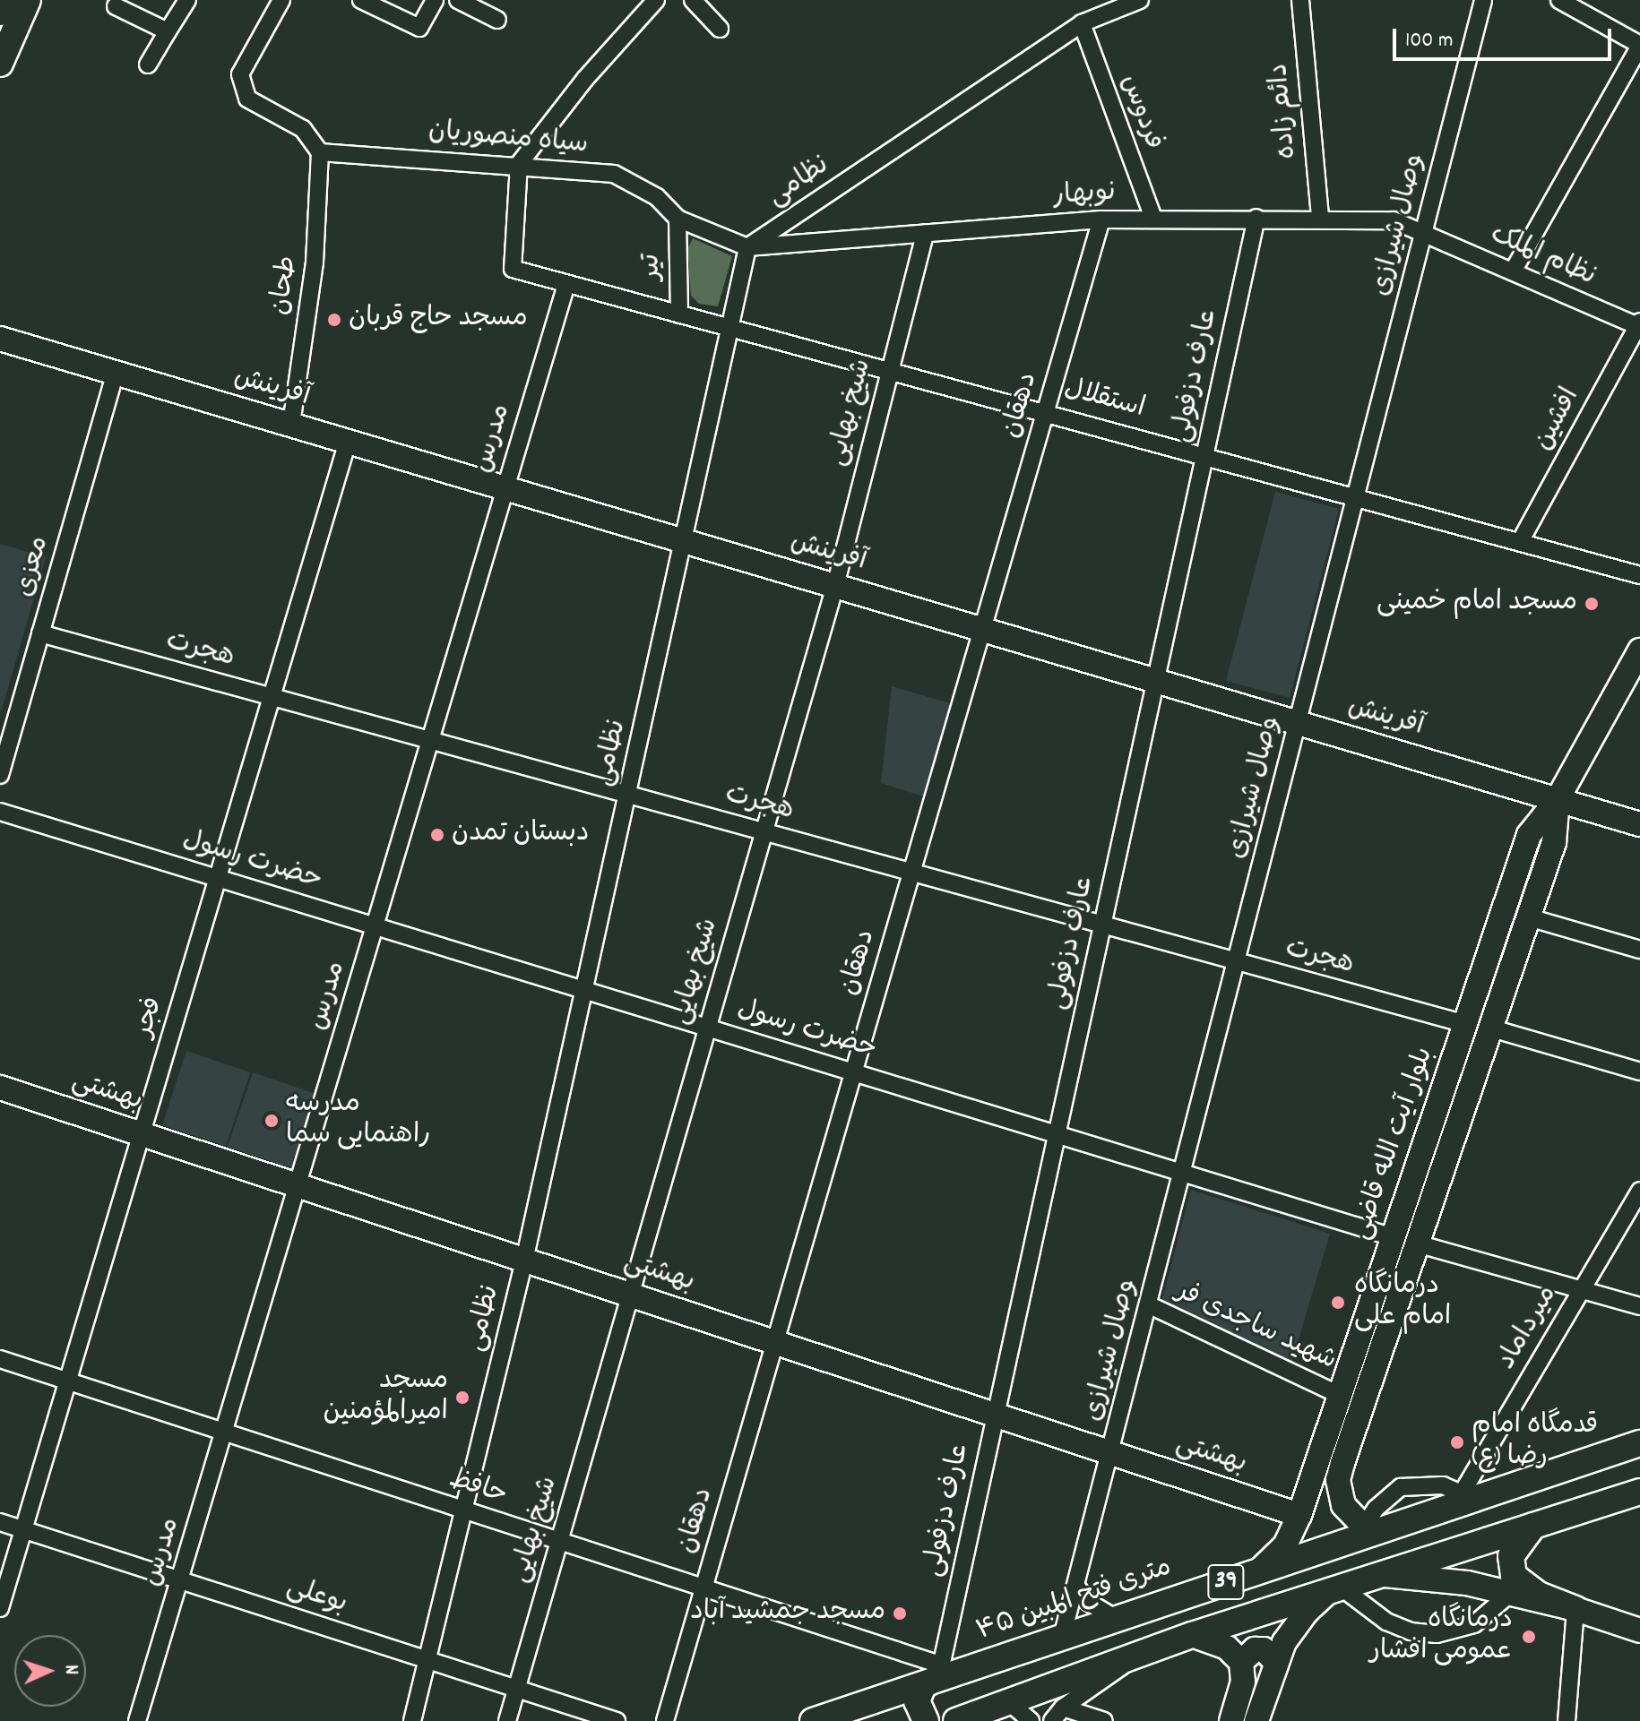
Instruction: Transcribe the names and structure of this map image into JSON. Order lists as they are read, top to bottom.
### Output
{
  "streets": {
    "main road": [
      "آفرینش",
      "بهشتی",
      "بلوار آیت الله قاضی",
      "39",
      "۴۵ متری فتح المبین"
    ],
    "street": [
      "دائم زاده",
      "فردوس",
      "سیاه منصوریان",
      "نظامی",
      "نوبهار",
      "وصال شیرازی",
      "نظام الملک",
      "تیر",
      "طحان",
      "عارف دزفولی",
      "استقلال",
      "دهقان",
      "شیخ بهایی",
      "افشین",
      "مدرس",
      "معزی",
      "هجرت",
      "حضرت رسول",
      "فجر",
      "شهید ساجدی فر",
      "میرداماد",
      "حافظ",
      "بوعلی"
    ]
  },
  "crossings": [
    ["دائم زاده", "نوبهار"],
    ["فردوس", "نظامی"],
    ["فردوس", "نوبهار"],
    ["سیاه منصوریان", "تیر"],
    ["سیاه منصوریان", "طحان"],
    ["سیاه منصوریان", "استقلال"],
    ["نظامی", "نوبهار"],
    ["نظامی", "آفرینش"],
    ["نظامی", "استقلال"],
    ["نظامی", "هجرت"],
    ["نظامی", "حضرت رسول"],
    ["نظامی", "بهشتی"],
    ["نظامی", "حافظ"],
    ["نظامی", "بوعلی"],
    ["نوبهار", "وصال شیرازی"],
    ["نوبهار", "نظام الملک"],
    ["نوبهار", "عارف دزفولی"],
    ["نوبهار", "دهقان"],
    ["نوبهار", "شیخ بهایی"],
    ["وصال شیرازی", "نظام الملک"],
    ["وصال شیرازی", "آفرینش"],
    ["وصال شیرازی", "استقلال"],
    ["وصال شیرازی", "هجرت"],
    ["وصال شیرازی", "حضرت رسول"],
    ["وصال شیرازی", "بهشتی"],
    ["وصال شیرازی", "شهید ساجدی فر"],
    ["وصال شیرازی", "۴۵ متری فتح المبین"],
    ["نظام الملک", "افشین"],
    ["تیر", "استقلال"],
    ["طحان", "آفرینش"],
    ["عارف دزفولی", "آفرینش"],
    ["عارف دزفولی", "استقلال"],
    ["عارف دزفولی", "هجرت"],
    ["عارف دزفولی", "حضرت رسول"],
    ["عارف دزفولی", "بهشتی"],
    ["عارف دزفولی", "حافظ"],
    ["عارف دزفولی", "۴۵ متری فتح المبین"],
    ["آفرینش", "دهقان"],
    ["آفرینش", "شیخ بهایی"],
    ["آفرینش", "مدرس"],
    ["آفرینش", "معزی"],
    ["آفرینش", "فجر"],
    ["آفرینش", "بلوار آیت الله قاضی"],
    ["استقلال", "دهقان"],
    ["استقلال", "شیخ بهایی"],
    ["استقلال", "افشین"],
    ["استقلال", "مدرس"],
    ["دهقان", "هجرت"],
    ["دهقان", "حضرت رسول"],
    ["دهقان", "بهشتی"],
    ["دهقان", "حافظ"],
    ["شیخ بهایی", "هجرت"],
    ["شیخ بهایی", "حضرت رسول"],
    ["شیخ بهایی", "بهشتی"],
    ["شیخ بهایی", "حافظ"],
    ["شیخ بهایی", "بوعلی"],
    ["مدرس", "هجرت"],
    ["مدرس", "حضرت رسول"],
    ["مدرس", "بهشتی"],
    ["مدرس", "حافظ"],
    ["مدرس", "بوعلی"],
    ["معزی", "هجرت"],
    ["هجرت", "فجر"],
    ["هجرت", "بلوار آیت الله قاضی"],
    ["حضرت رسول", "فجر"],
    ["حضرت رسول", "بلوار آیت الله قاضی"],
    ["فجر", "بهشتی"],
    ["فجر", "حافظ"],
    ["فجر", "بوعلی"],
    ["بهشتی", "بلوار آیت الله قاضی"],
    ["بلوار آیت الله قاضی", "شهید ساجدی فر"],
    ["بلوار آیت الله قاضی", "۴۵ متری فتح المبین"],
    ["میرداماد", "۴۵ متری فتح المبین"],
    ["حافظ", "۴۵ متری فتح المبین"]
  ],
  "places": [
    "مسجد حاج قربان",
    "مسجد امام خمینی",
    "دبستان تمدن",
    "مدرسه راهنمایی سما",
    "درمانگاه امام علی",
    "مسجد امیرالمؤمنین",
    "قدمگاه امام رضا (ع)",
    "مسجد جمشید آباد",
    "درمانگاه عمومی افشار"
  ],
  "scale_bar": "100 m",
  "north": "right"
}
